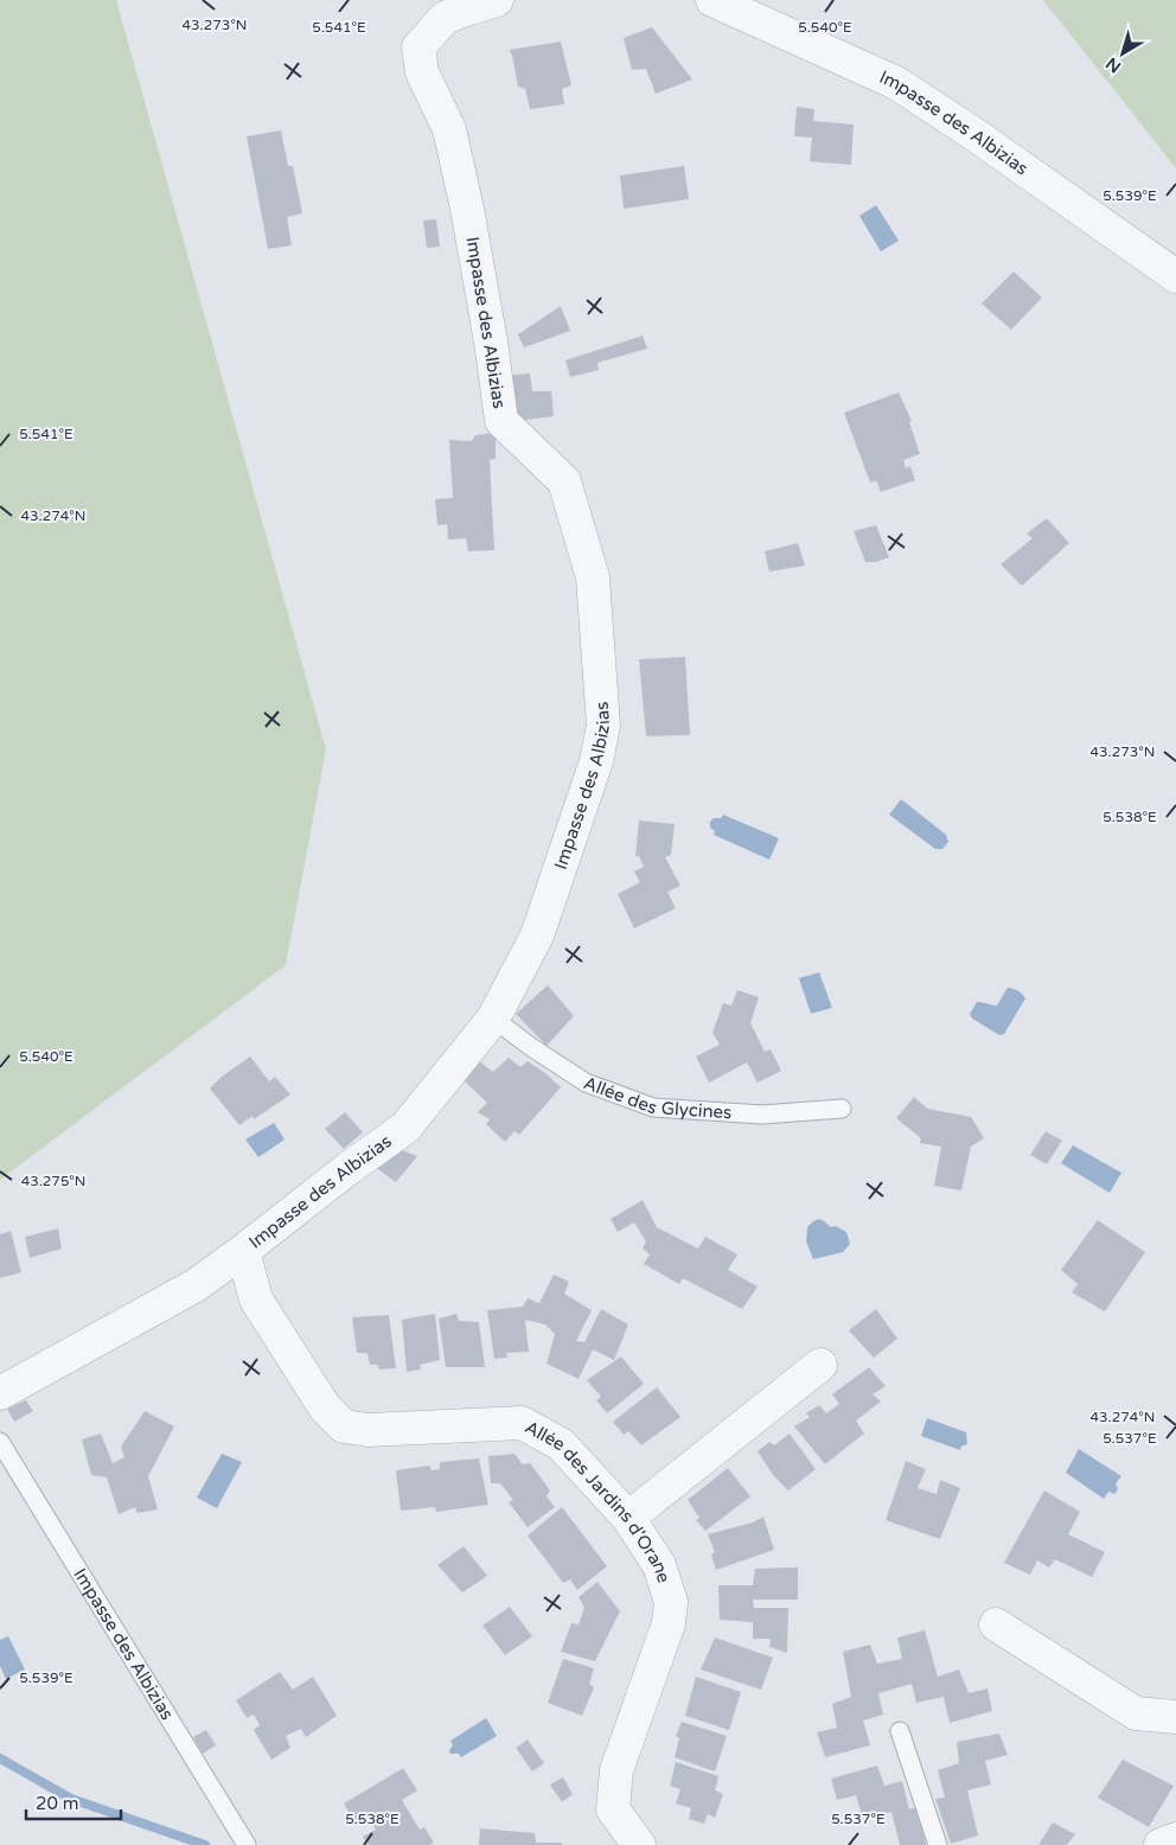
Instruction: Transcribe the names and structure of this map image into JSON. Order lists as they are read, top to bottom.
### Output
{
  "streets": {
    "street": ["Impasse des Albizias", "Allée des Jardins d'Orane"],
    "lane": ["Allée des Glycines"]
  },
  "crossings": [
    ["Impasse des Albizias", "Allée des Glycines"],
    ["Impasse des Albizias", "Allée des Jardins d'Orane"]
  ],
  "scale_bar": "20 m",
  "north": "bottom left",
  "coordinates": [
    "43.273°N",
    "5.540°E",
    "5.541°E",
    "5.539°E",
    "43.274°N",
    "5.538°E",
    "43.275°N",
    "5.537°E"
  ]
}
